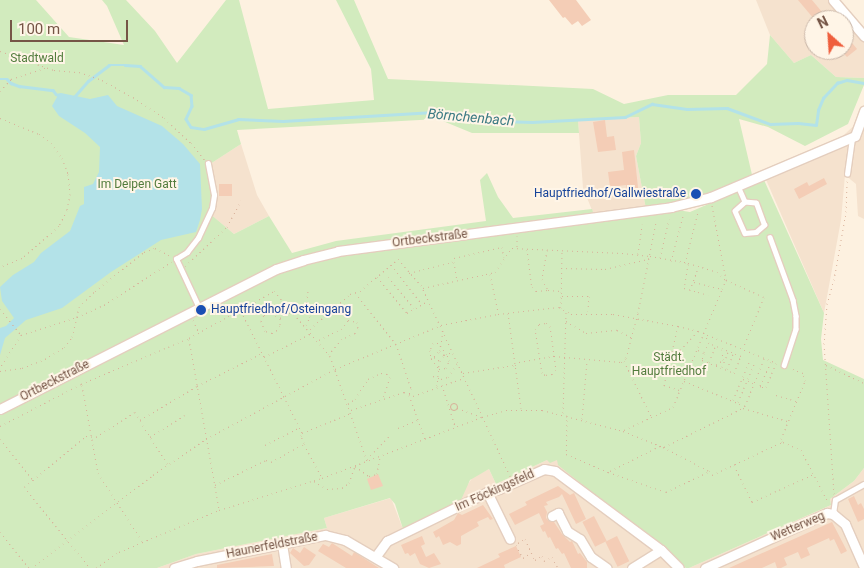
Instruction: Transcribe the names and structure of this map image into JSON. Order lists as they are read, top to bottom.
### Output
{
  "streets": {
    "street": [
      "Ortbeckstraße",
      "Im Föckingsfeld",
      "Wetterweg",
      "Haunerfeldstraße"
    ]
  },
  "crossings": [
    ["Im Föckingsfeld", "Haunerfeldstraße"]
  ],
  "water": ["Börnchenbach"],
  "parks": ["Stadtwald", "Im Deipen Gatt", "Städt. Hauptfriedhof"],
  "places": ["Hauptfriedhof/Gallwiestraße", "Hauptfriedhof/Osteingang"],
  "scale_bar": "100 m",
  "north": "top left"
}
